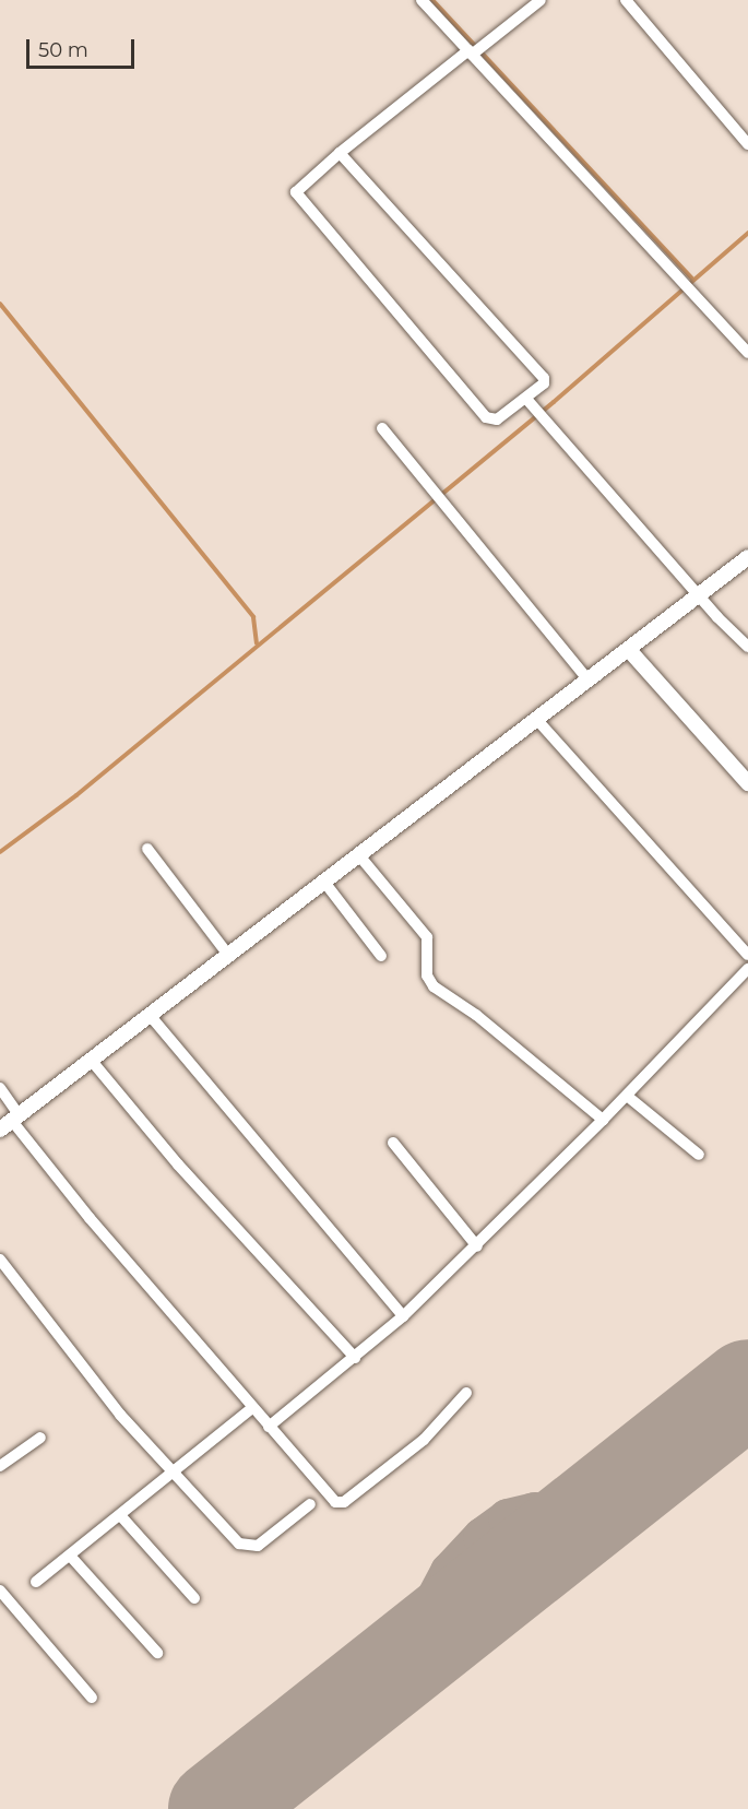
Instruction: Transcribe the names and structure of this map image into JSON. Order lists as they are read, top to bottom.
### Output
{
  "scale_bar": "50 m"
}
